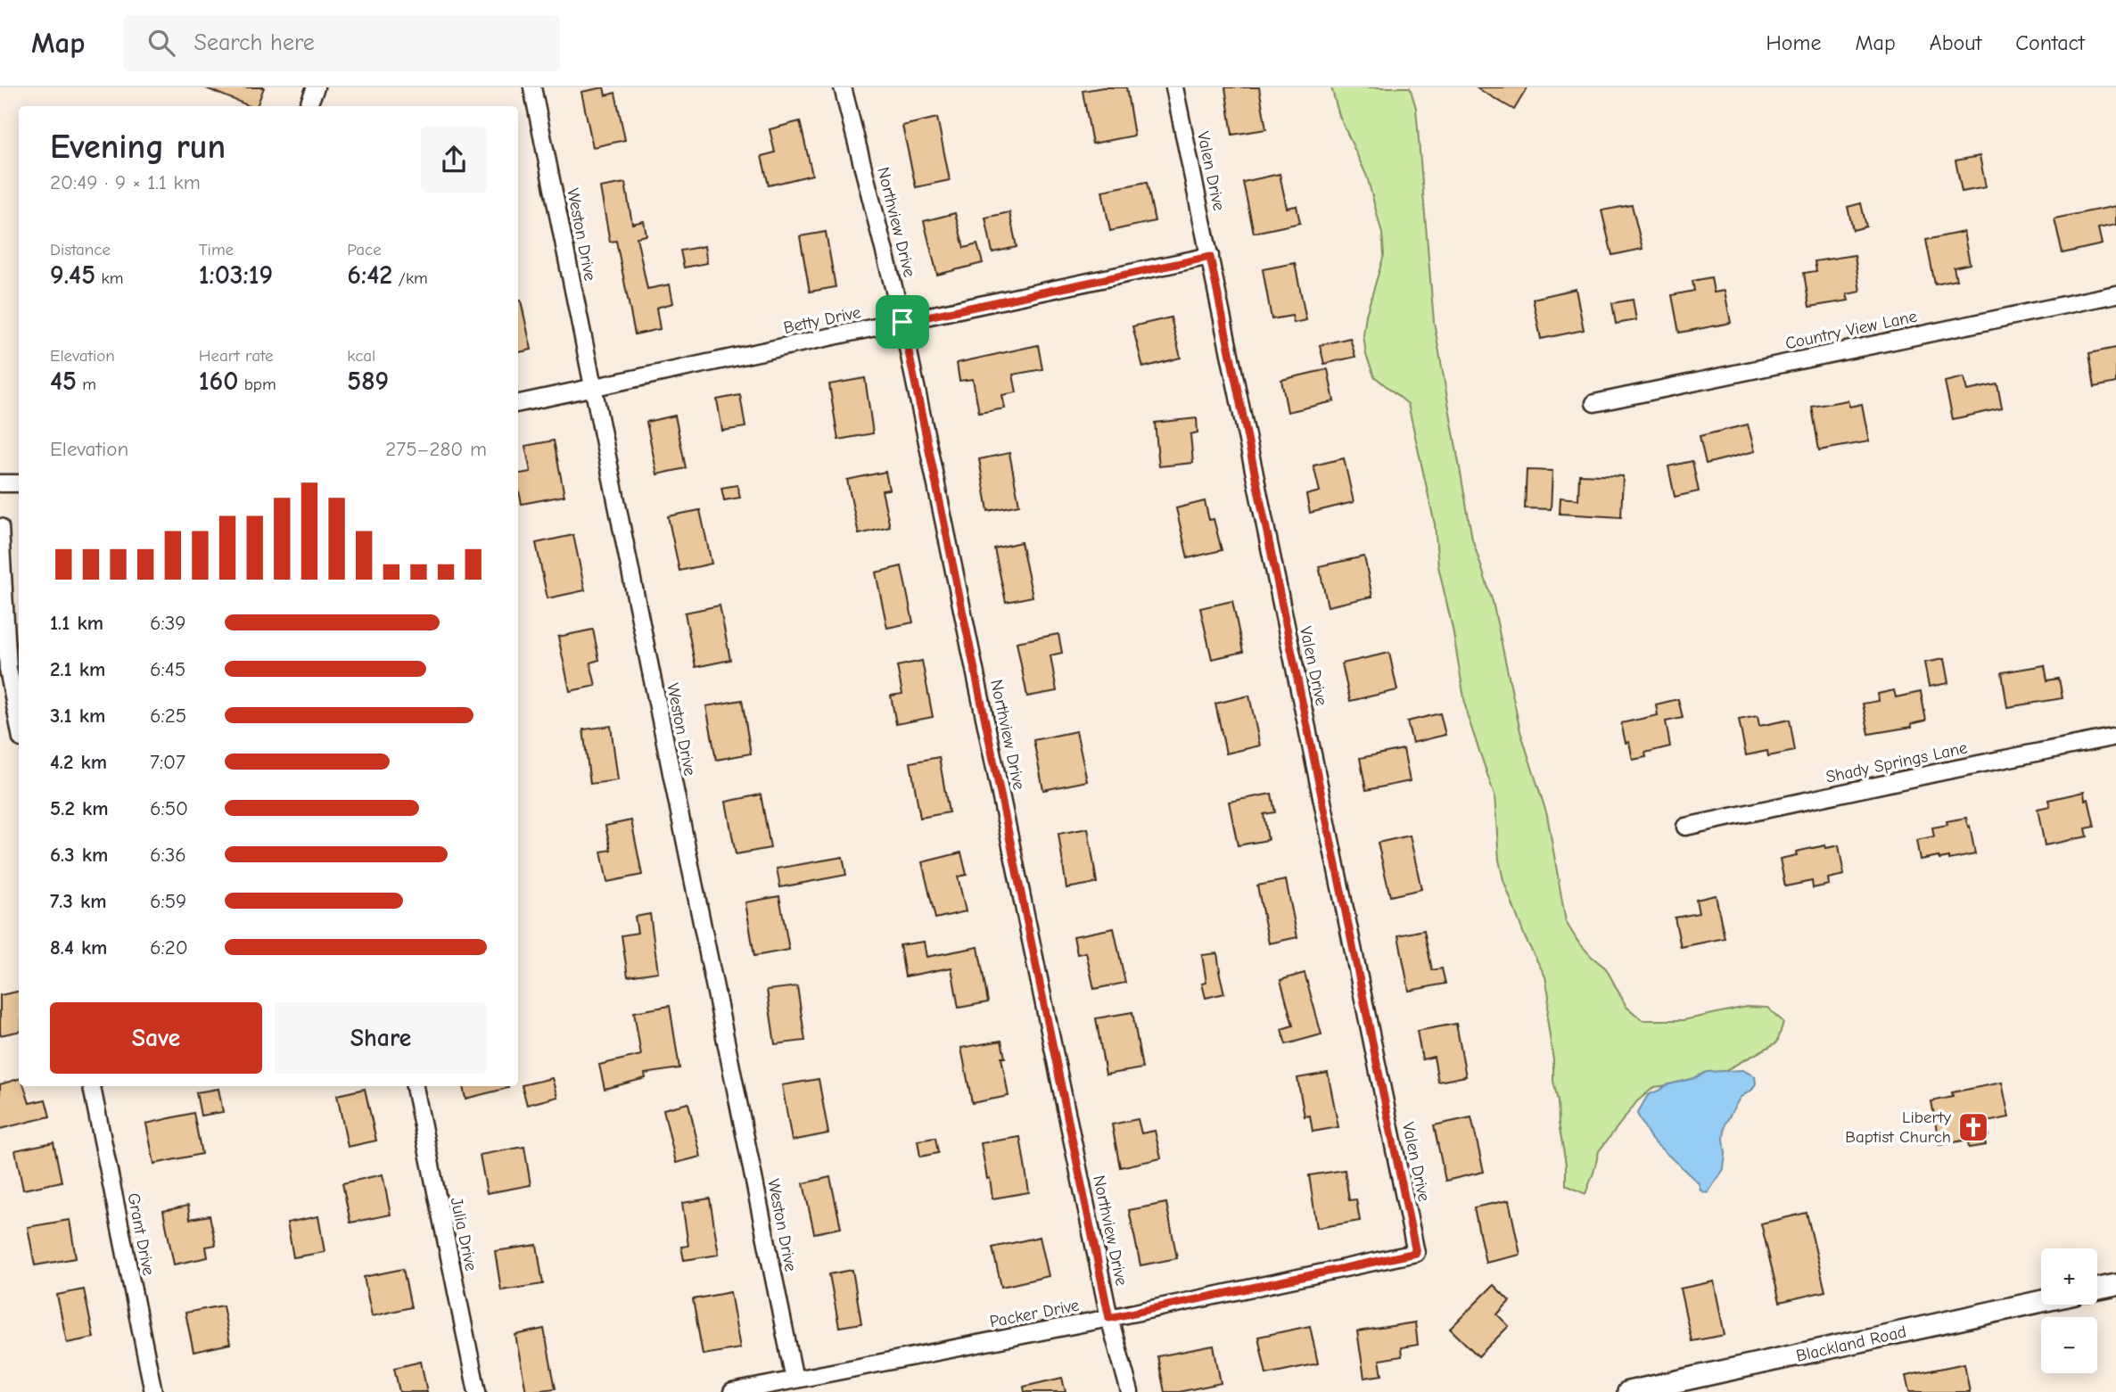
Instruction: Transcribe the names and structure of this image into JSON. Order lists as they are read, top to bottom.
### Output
{
  "streets": {
    "street": [
      "Valen Drive",
      "Northview Drive",
      "Weston Drive",
      "Betty Drive",
      "Country View Lane",
      "Shady Springs Lane",
      "Grant Drive",
      "Julia Drive",
      "Packer Drive",
      "Blackland Road"
    ]
  },
  "crossings": [
    ["Valen Drive", "Betty Drive"],
    ["Valen Drive", "Packer Drive"],
    ["Northview Drive", "Betty Drive"],
    ["Northview Drive", "Packer Drive"],
    ["Weston Drive", "Betty Drive"],
    ["Weston Drive", "Packer Drive"]
  ],
  "places": {
    "church": ["Liberty Baptist Church"]
  },
  "page": {
    "header": "Map",
    "search": "Search here",
    "nav": [
      "Home",
      "Map",
      "About",
      "Contact"
    ],
    "heading": ["Evening run", "20:49 · 9 × 1.1 km"],
    "stats": [
      ["Distance", "9.45 km"],
      ["Time", "1:03:19"],
      ["Pace", "6:42 /km"],
      ["Elevation", "45 m"],
      ["Heart rate", "160 bpm"],
      ["kcal", "589"]
    ],
    "chart": ["Elevation", "275–280 m"],
    "list": [
      {
        "name": "1.1 km",
        "note": "6:39"
      },
      {
        "name": "2.1 km",
        "note": "6:45"
      },
      {
        "name": "3.1 km",
        "note": "6:25"
      },
      {
        "name": "4.2 km",
        "note": "7:07"
      },
      {
        "name": "5.2 km",
        "note": "6:50"
      },
      {
        "name": "6.3 km",
        "note": "6:36"
      },
      {
        "name": "7.3 km",
        "note": "6:59"
      },
      {
        "name": "8.4 km",
        "note": "6:20"
      }
    ],
    "buttons": ["Save", "Share"],
    "map_buttons": ["+", "−"]
  }
}
